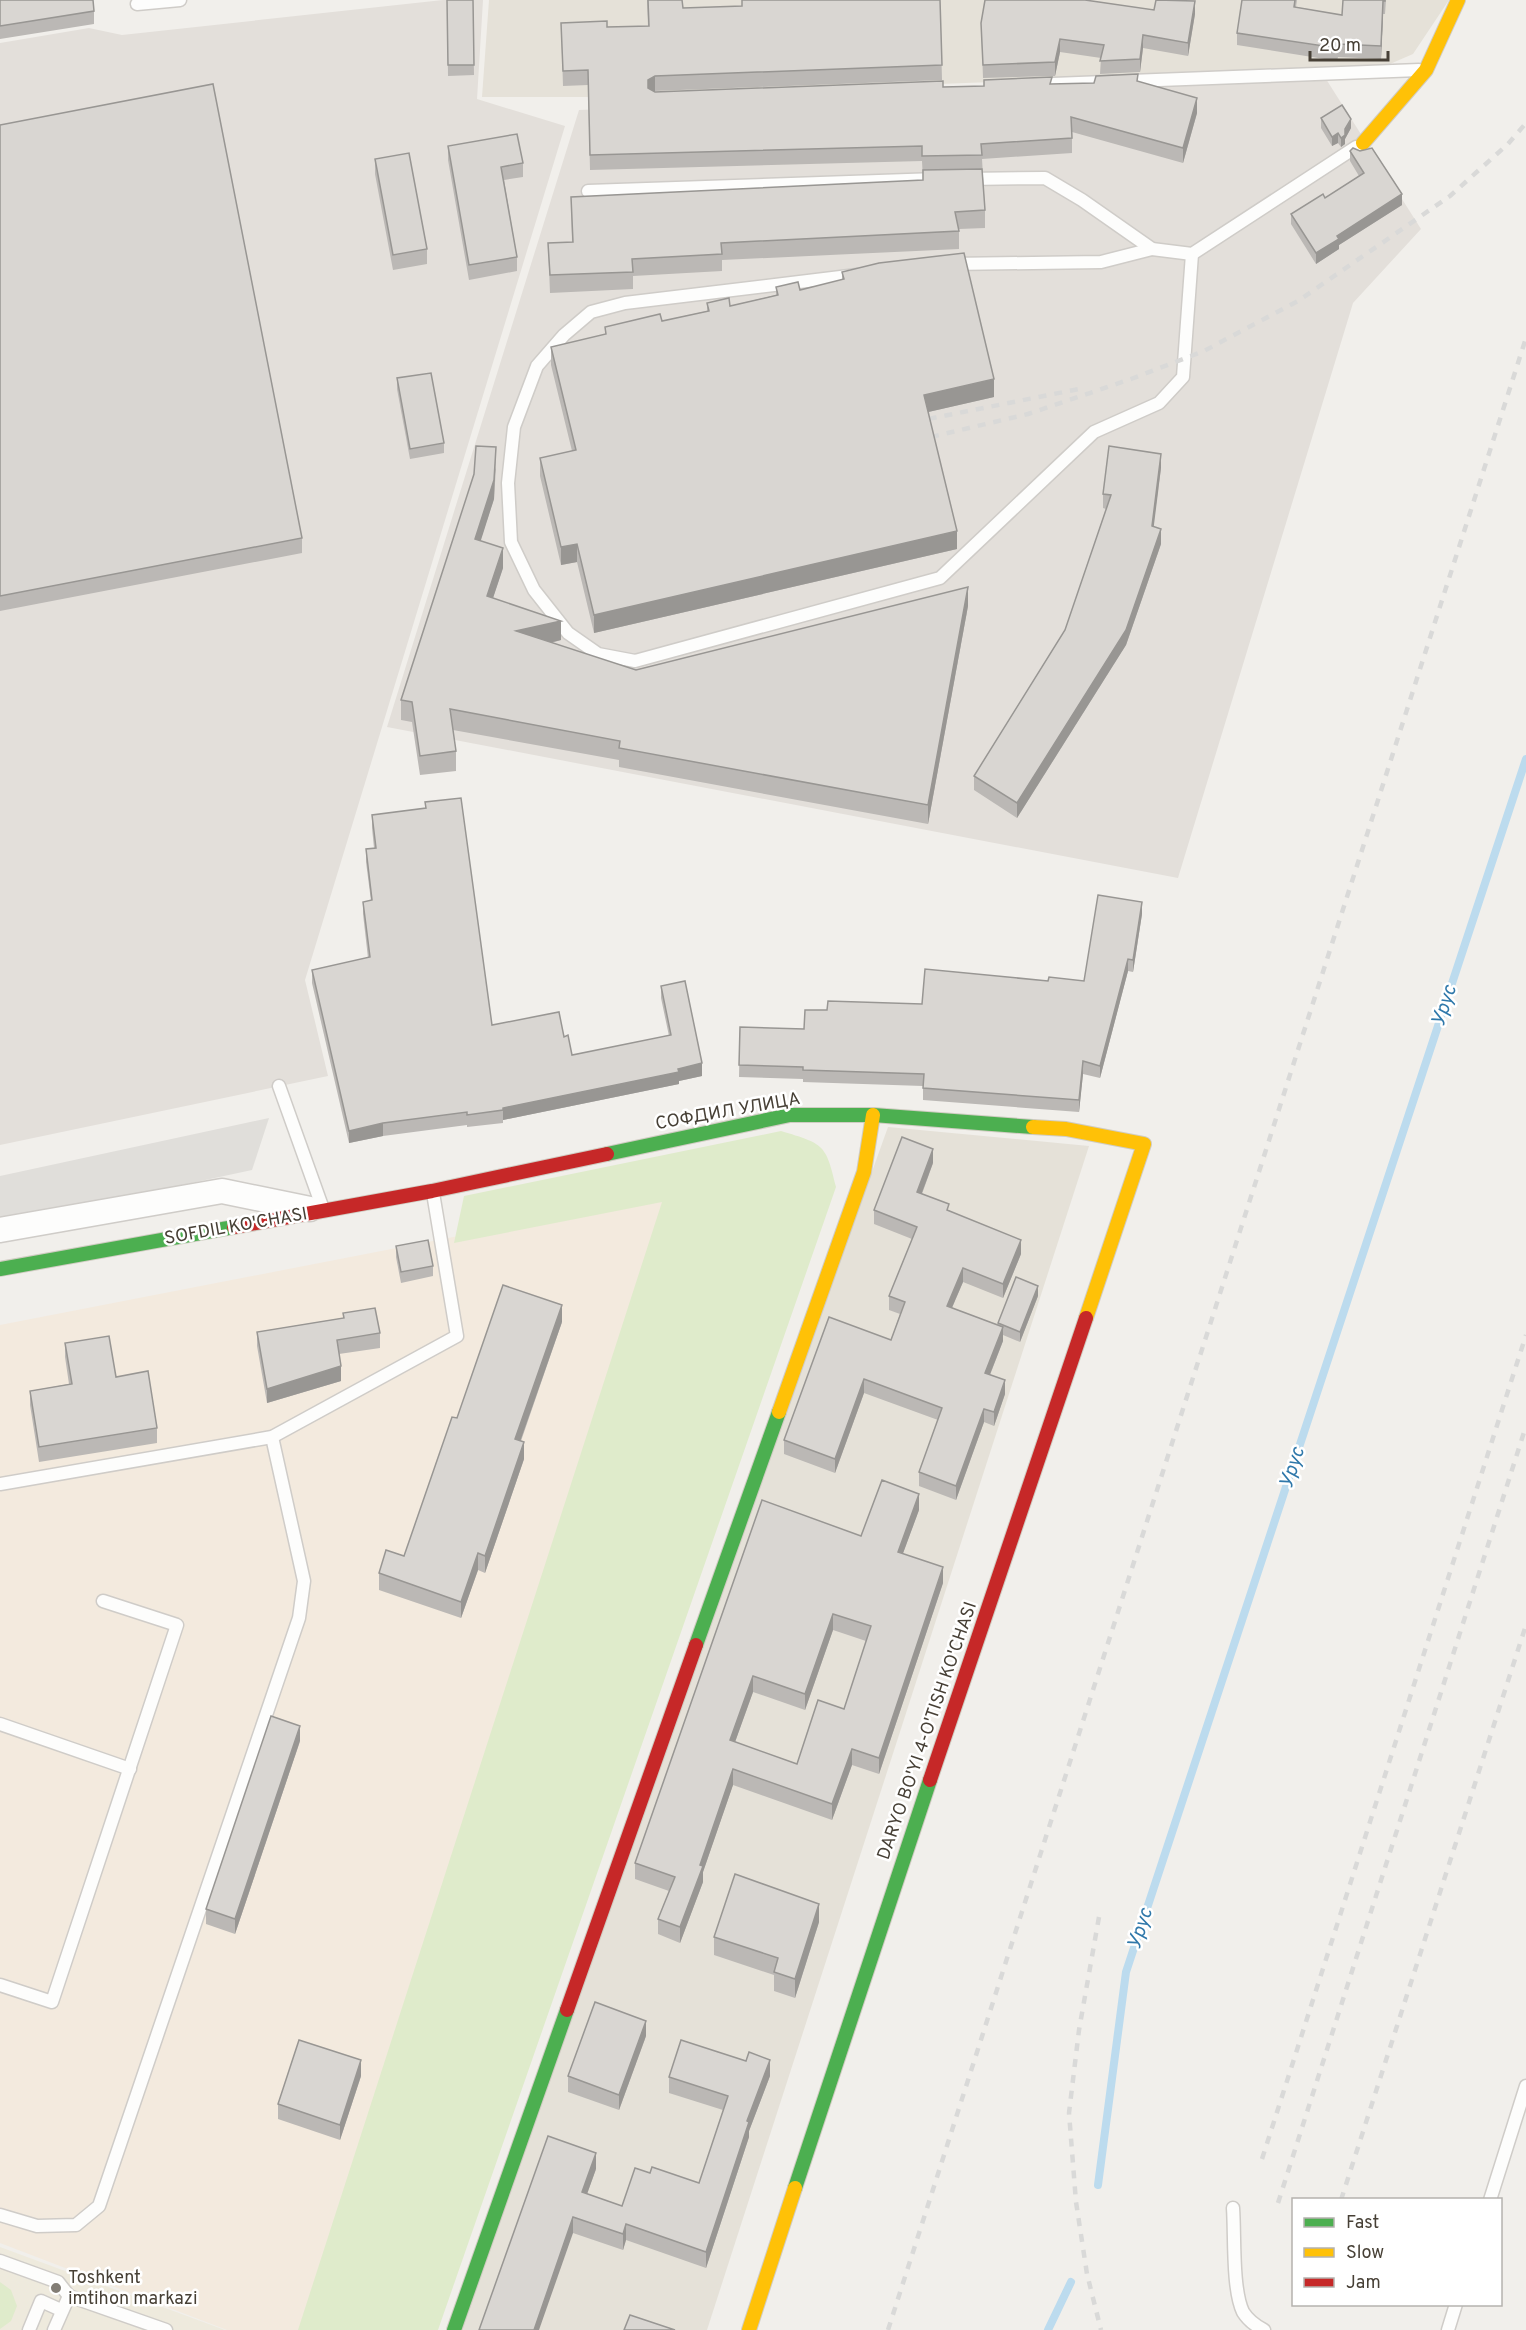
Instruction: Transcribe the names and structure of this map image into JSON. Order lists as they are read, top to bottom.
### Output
{
  "streets": {
    "street": ["СОФДИЛ УЛИЦА", "SOFDIL KO'CHASI", "DARYO BO'YI 4-O'TISH KO'CHASI"]
  },
  "crossings": [
    ["СОФДИЛ УЛИЦА", "SOFDIL KO'CHASI"],
    ["СОФДИЛ УЛИЦА", "DARYO BO'YI 4-O'TISH KO'CHASI"]
  ],
  "water": ["Урус"],
  "places": ["Toshkent imtihon markazi"],
  "legend": ["Fast", "Slow", "Jam"],
  "scale_bar": "20 m"
}
